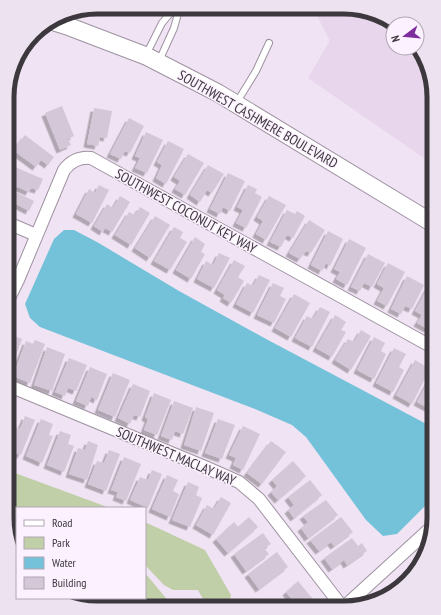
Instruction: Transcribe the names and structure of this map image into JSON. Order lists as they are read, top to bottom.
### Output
{
  "streets": {
    "street": ["SOUTHWEST CASHMERE BOULEVARD", "SOUTHWEST COCONUT KEY WAY", "SOUTHWEST MACLAY WAY"]
  },
  "legend": [
    "Road",
    "Park",
    "Water",
    "Building"
  ],
  "north": "left"
}
